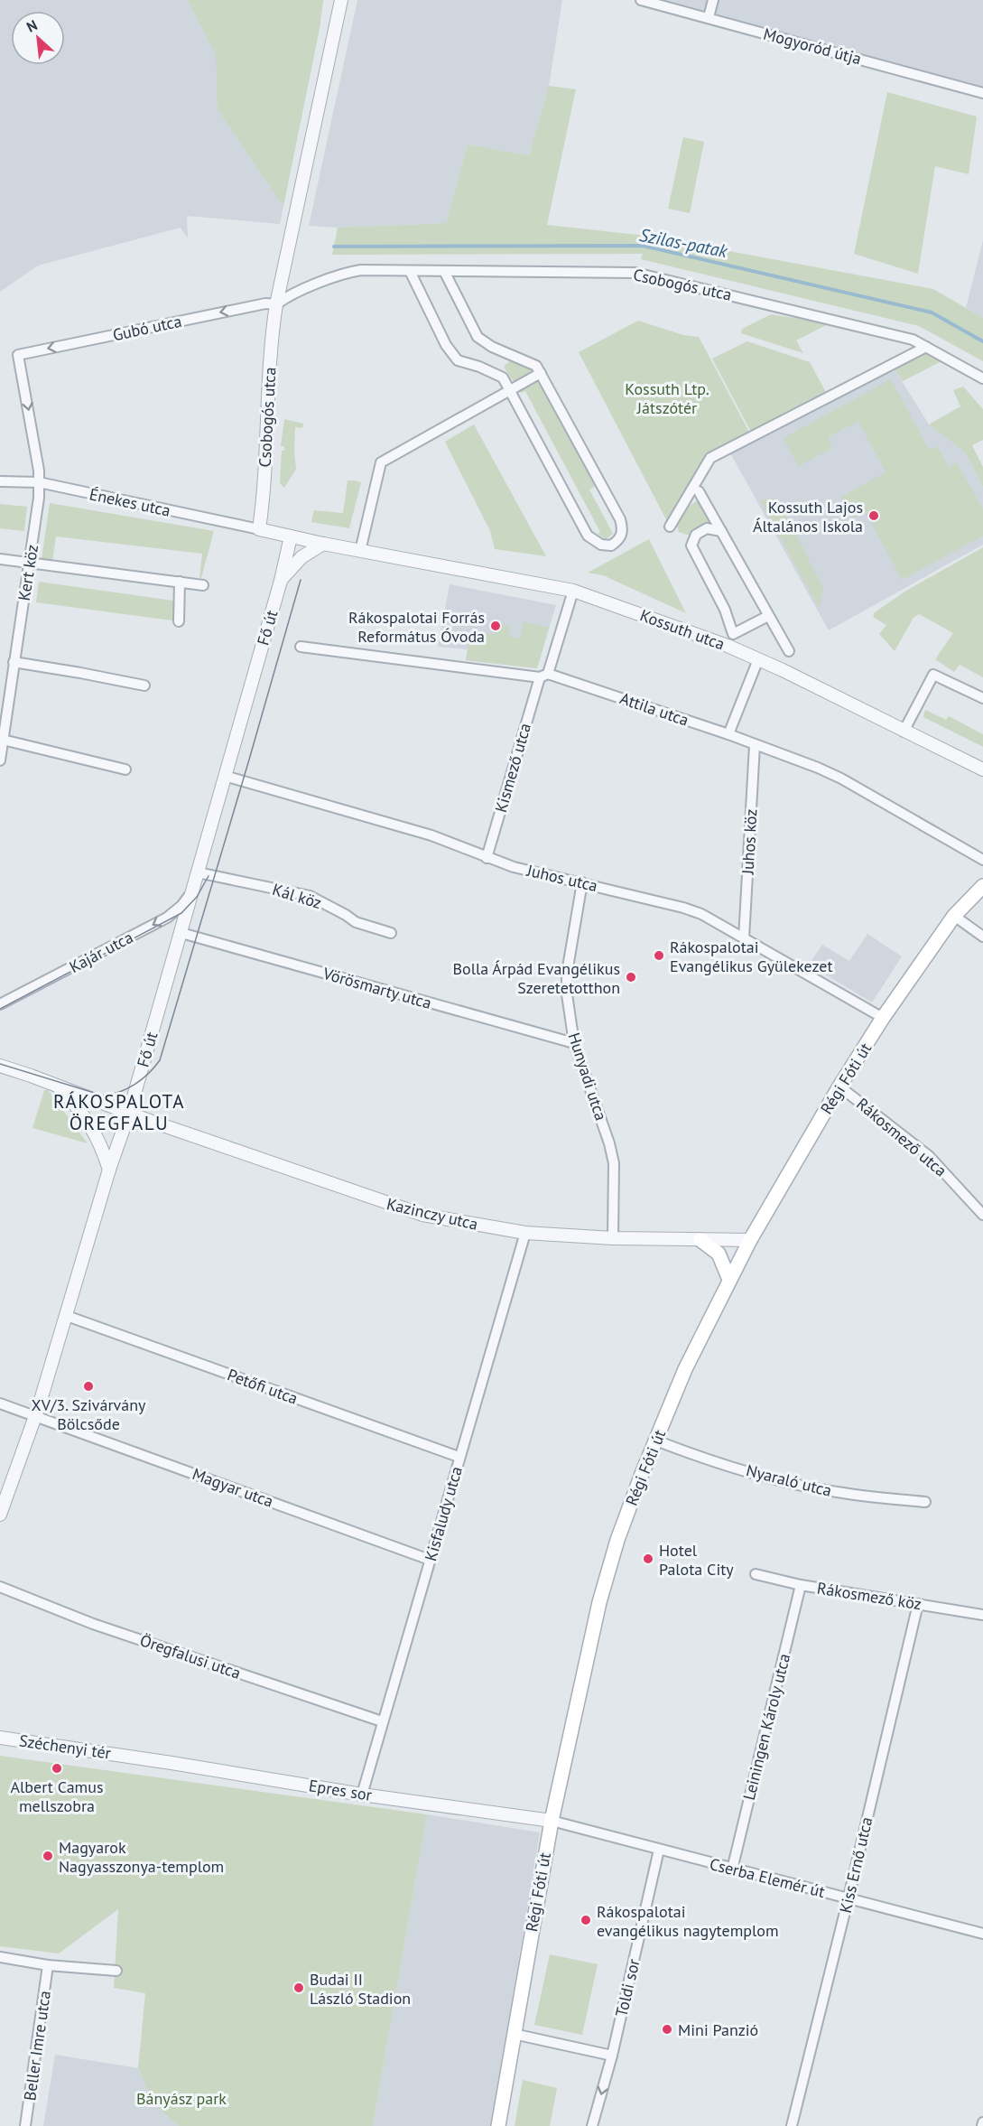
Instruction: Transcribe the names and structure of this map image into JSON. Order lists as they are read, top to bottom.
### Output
{
  "streets": {
    "main road": ["Régi Fóti út"],
    "street": [
      "Mogyoród útja",
      "Csobogós utca",
      "Gubó utca",
      "Énekes utca",
      "Kert köz",
      "Fő út",
      "Kossuth utca",
      "Attila utca",
      "Kismező utca",
      "Juhos köz",
      "Juhos utca",
      "Kál köz",
      "Kajár utca",
      "Vörösmarty utca",
      "Hunyadi utca",
      "Rákosmező utca",
      "Kazinczy utca",
      "Petőfi utca",
      "Nyaraló utca",
      "Magyar utca",
      "Kisfaludy utca",
      "Rákosmező köz",
      "Öregfalusi utca",
      "Leiningen Károly utca",
      "Széchenyi tér",
      "Epres sor",
      "Kiss Ernő utca",
      "Cserba Elemér út",
      "Toldi sor",
      "Beller Imre utca"
    ]
  },
  "crossings": [
    ["Csobogós utca", "Gubó utca"],
    ["Csobogós utca", "Énekes utca"],
    ["Csobogós utca", "Kossuth utca"],
    ["Gubó utca", "Kert köz"],
    ["Énekes utca", "Kert köz"],
    ["Énekes utca", "Kossuth utca"],
    ["Fő út", "Kossuth utca"],
    ["Fő út", "Juhos utca"],
    ["Fő út", "Kál köz"],
    ["Fő út", "Kajár utca"],
    ["Fő út", "Vörösmarty utca"],
    ["Fő út", "Kazinczy utca"],
    ["Fő út", "Petőfi utca"],
    ["Fő út", "Magyar utca"],
    ["Kossuth utca", "Kismező utca"],
    ["Attila utca", "Kismező utca"],
    ["Attila utca", "Juhos köz"],
    ["Kismező utca", "Juhos utca"],
    ["Juhos köz", "Juhos utca"],
    ["Juhos utca", "Hunyadi utca"],
    ["Juhos utca", "Régi Fóti út"],
    ["Vörösmarty utca", "Hunyadi utca"],
    ["Hunyadi utca", "Kazinczy utca"],
    ["Régi Fóti út", "Rákosmező utca"],
    ["Régi Fóti út", "Kazinczy utca"],
    ["Régi Fóti út", "Nyaraló utca"],
    ["Régi Fóti út", "Epres sor"],
    ["Régi Fóti út", "Cserba Elemér út"],
    ["Kazinczy utca", "Kisfaludy utca"],
    ["Petőfi utca", "Kisfaludy utca"],
    ["Magyar utca", "Kisfaludy utca"],
    ["Kisfaludy utca", "Öregfalusi utca"],
    ["Kisfaludy utca", "Epres sor"],
    ["Rákosmező köz", "Leiningen Károly utca"],
    ["Rákosmező köz", "Kiss Ernő utca"],
    ["Leiningen Károly utca", "Cserba Elemér út"],
    ["Széchenyi tér", "Epres sor"],
    ["Epres sor", "Cserba Elemér út"],
    ["Kiss Ernő utca", "Cserba Elemér út"],
    ["Cserba Elemér út", "Toldi sor"]
  ],
  "one_way": ["Gubó utca", "Kajár utca"],
  "districts": ["RÁKOSPALOTA ÖREGFALU"],
  "water": ["Szilas-patak"],
  "parks": ["Kossuth Ltp. Játszótér", "Bányász park"],
  "places": [
    "Kossuth Lajos Általános Iskola",
    "Rákospalotai Forrás Református Óvoda",
    "Rákospalotai Evangélikus Gyülekezet",
    "Bolla Árpád Evangélikus Szeretetotthon",
    "XV/3. Szivárvány Bölcsőde",
    "Hotel Palota City",
    "Albert Camus mellszobra",
    "Magyarok Nagyasszonya-templom",
    "Rákospalotai evangélikus nagytemplom",
    "Budai II László Stadion",
    "Mini Panzió"
  ],
  "north": "top left"
}
